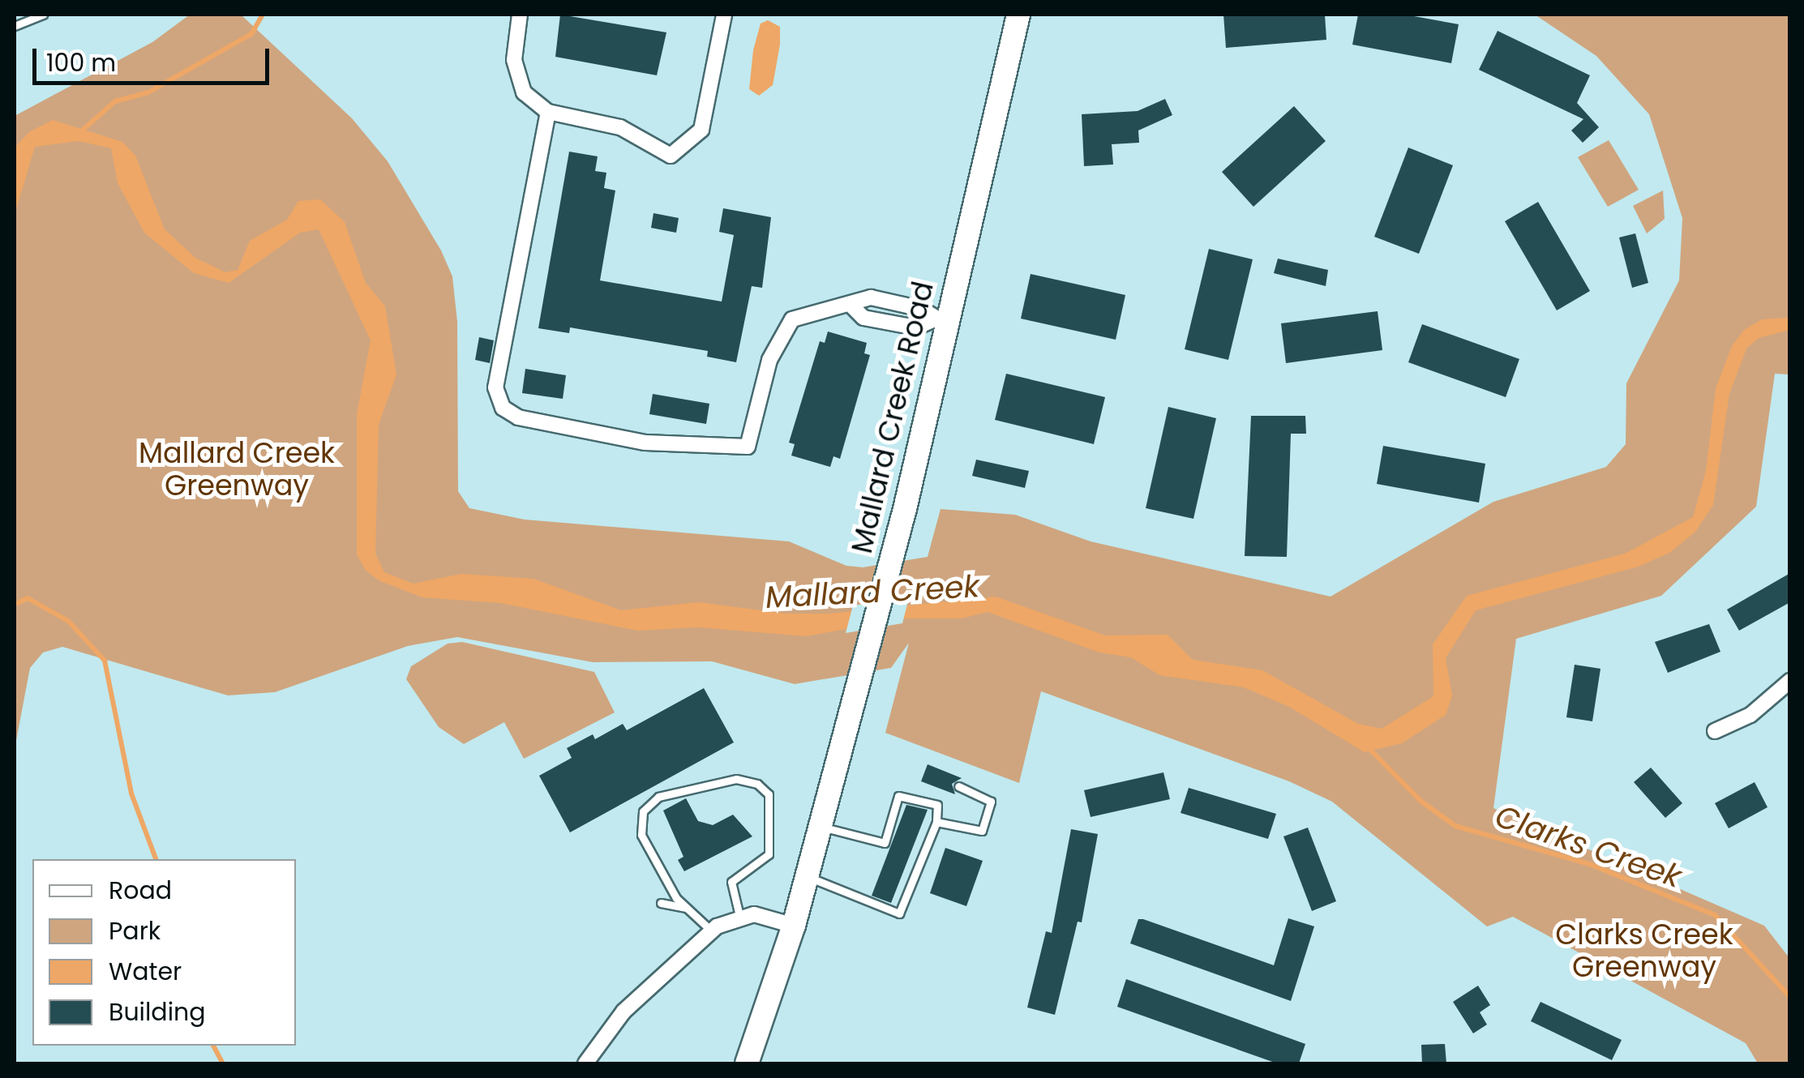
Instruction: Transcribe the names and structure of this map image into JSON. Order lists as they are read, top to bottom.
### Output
{
  "streets": {
    "main road": ["Mallard Creek Road"]
  },
  "water": ["Mallard Creek", "Clarks Creek"],
  "parks": ["Mallard Creek Greenway", "Clarks Creek Greenway"],
  "legend": [
    "Road",
    "Park",
    "Water",
    "Building"
  ],
  "scale_bar": "100 m"
}
